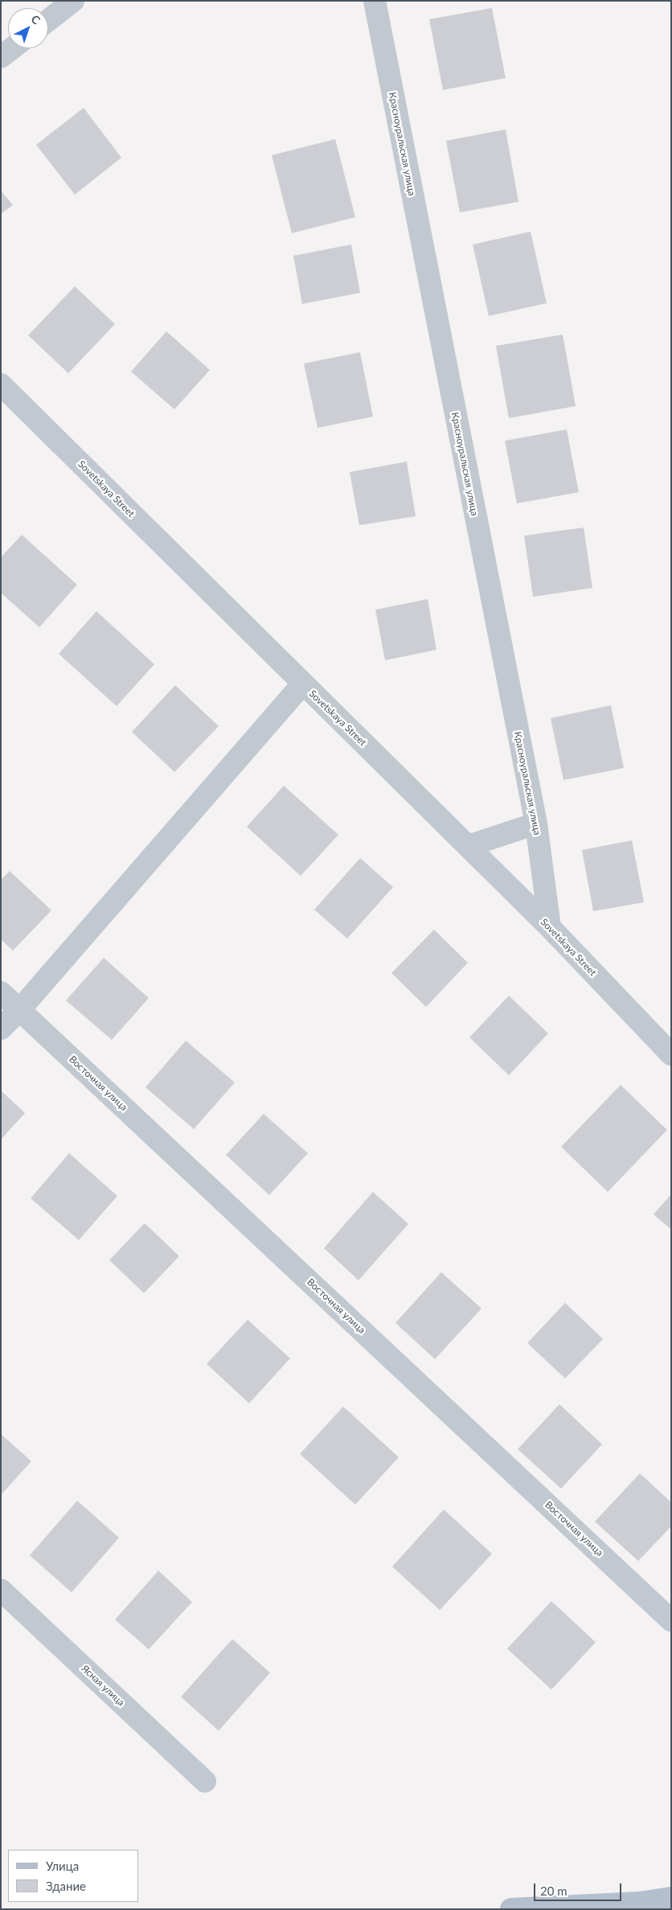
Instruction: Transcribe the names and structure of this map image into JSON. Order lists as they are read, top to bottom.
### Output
{
  "streets": {
    "street": [
      "Красноуральская улица",
      "Sovetskaya Street",
      "Восточная улица",
      "Ясная улица"
    ]
  },
  "crossings": [
    ["Красноуральская улица", "Sovetskaya Street"]
  ],
  "legend": ["Улица", "Здание"],
  "scale_bar": "20 m",
  "north": "top right"
}
